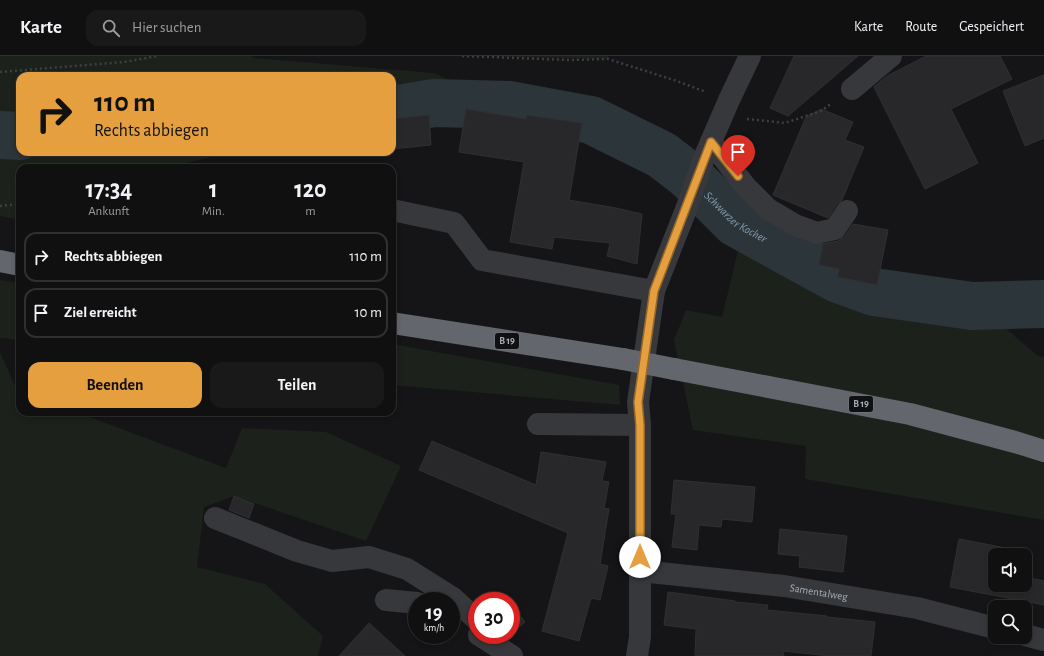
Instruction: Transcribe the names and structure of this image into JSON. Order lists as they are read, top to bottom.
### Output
{
  "streets": {
    "highway": ["B 19"],
    "street": ["Samentalweg"]
  },
  "water": ["Schwarzer Kocher"],
  "page": {
    "header": "Karte",
    "search": "Hier suchen",
    "nav": ["Karte", "Route", "Gespeichert"],
    "turn": ["110 m", "Rechts abbiegen"],
    "eta": [
      "17:34",
      "Ankunft",
      "1",
      "Min.",
      "120",
      "m"
    ],
    "list": [
      {
        "name": "Rechts abbiegen",
        "value": "110 m"
      },
      {
        "name": "Ziel erreicht",
        "value": "10 m"
      }
    ],
    "buttons": ["Beenden", "Teilen"],
    "speed": "19 km/h",
    "limit": "30"
  }
}
